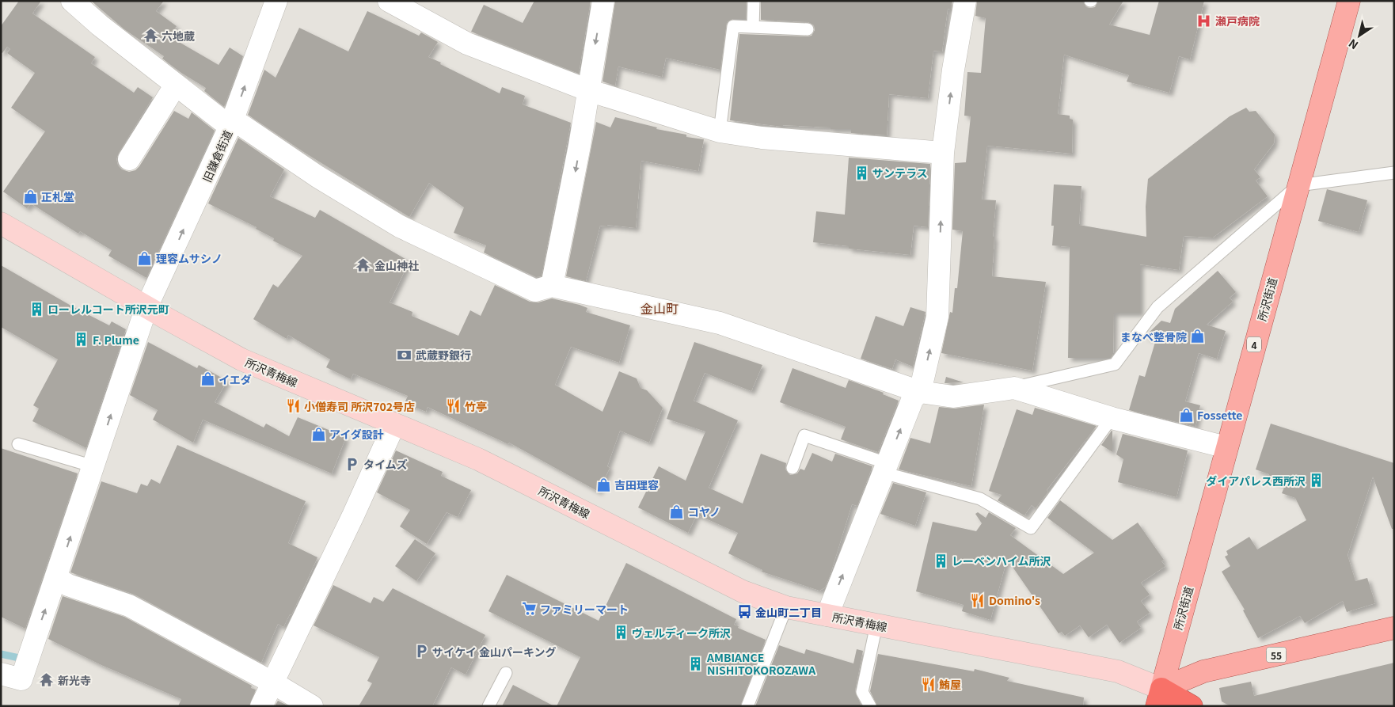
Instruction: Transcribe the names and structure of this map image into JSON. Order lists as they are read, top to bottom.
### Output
{
  "streets": {
    "main road": [
      "所沢街道",
      "4",
      "所沢青梅線",
      "55"
    ],
    "street": ["旧鎌倉街道"]
  },
  "crossings": [
    ["旧鎌倉街道", "所沢青梅線"],
    ["所沢街道", "所沢青梅線"],
    ["所沢街道", "55"],
    ["所沢青梅線", "55"]
  ],
  "one_way": ["旧鎌倉街道"],
  "districts": ["金山町"],
  "places": {
    "hospital": ["瀬戸病院"],
    "temple": ["六地蔵", "金山神社", "新光寺"],
    "building": [
      "サンテラス",
      "ローレルコート所沢元町",
      "F. Plume",
      "ダイアパレス西所沢",
      "レーベンハイム所沢",
      "ヴェルディーク所沢",
      "AMBIANCE NISHITOKOROZAWA"
    ],
    "shop": [
      "正札堂",
      "理容ムサシノ",
      "まなべ整骨院",
      "イエダ",
      "Fossette",
      "アイダ設計",
      "吉田理容",
      "コヤノ"
    ],
    "bank": ["武蔵野銀行"],
    "restaurant": [
      "小僧寿司 所沢702号店",
      "竹亭",
      "Domino's",
      "鮪屋"
    ],
    "parking": ["タイムズ", "サイケイ 金山パーキング"],
    "supermarket": ["ファミリーマート"],
    "bus stop": ["金山町二丁目"]
  },
  "north": "bottom left"
}
